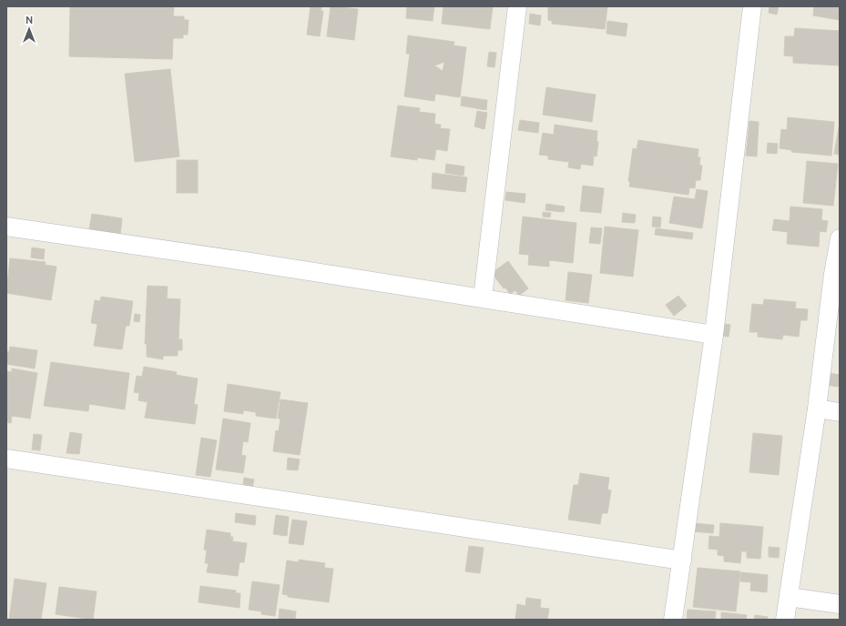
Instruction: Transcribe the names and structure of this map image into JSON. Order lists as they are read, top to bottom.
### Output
{
  "north": "top"
}
